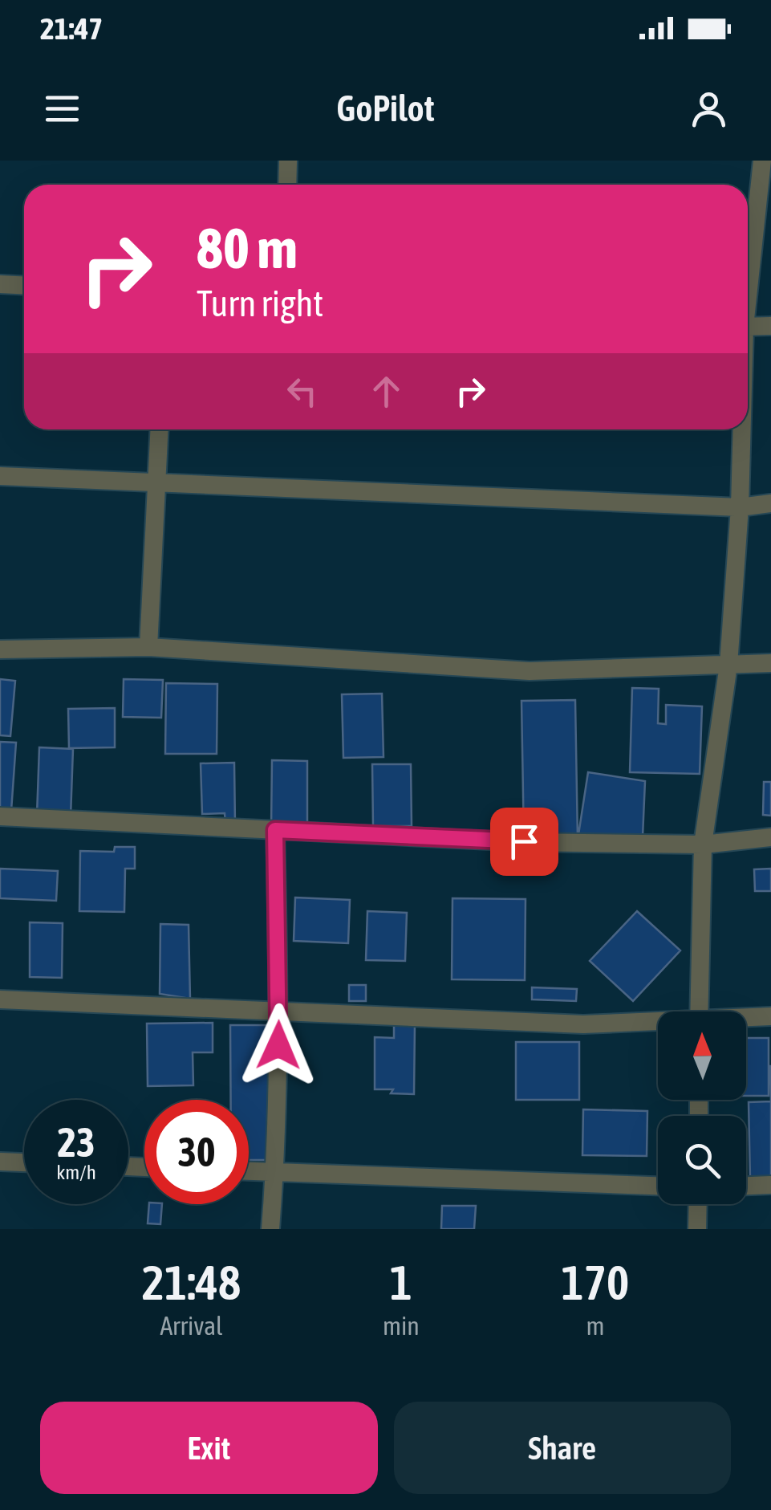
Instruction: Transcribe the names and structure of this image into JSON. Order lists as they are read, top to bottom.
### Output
{
  "north": "top",
  "page": {
    "status": "21:47",
    "header": "GoPilot",
    "turn": ["80 m", "Turn right"],
    "speed": "23 km/h",
    "limit": "30",
    "eta": [
      "21:48",
      "Arrival",
      "1",
      "min",
      "170",
      "m"
    ],
    "buttons": ["Exit", "Share"]
  }
}
